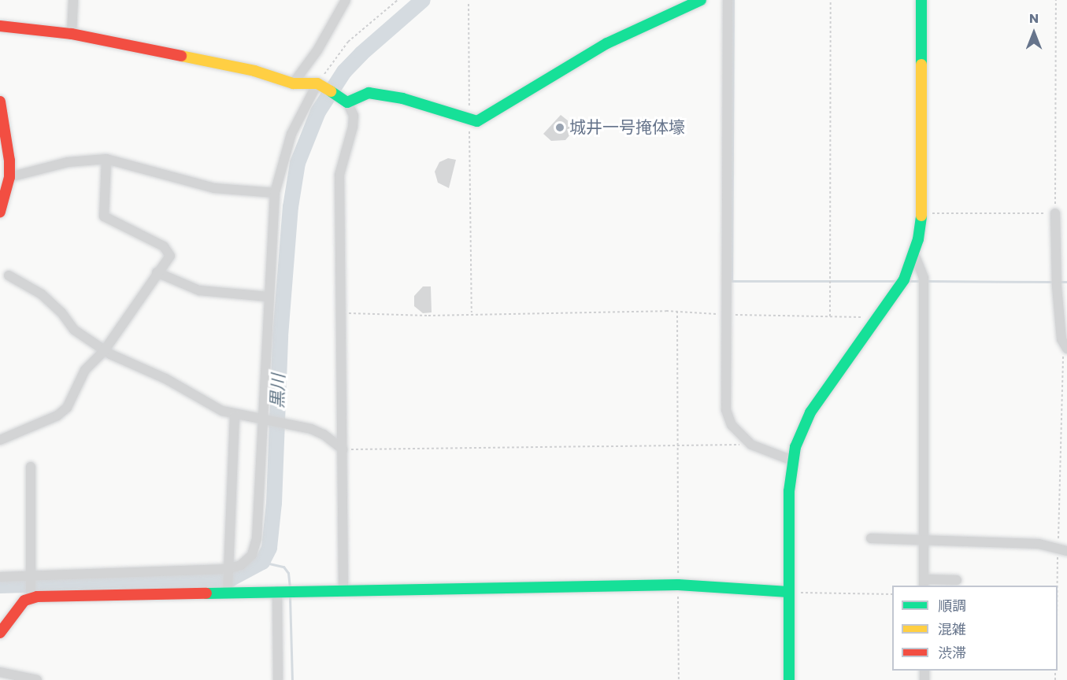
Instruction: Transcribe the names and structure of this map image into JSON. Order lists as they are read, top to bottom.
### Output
{
  "water": ["黒川"],
  "places": ["城井一号掩体壕"],
  "legend": ["順調", "混雑", "渋滞"],
  "north": "top"
}
